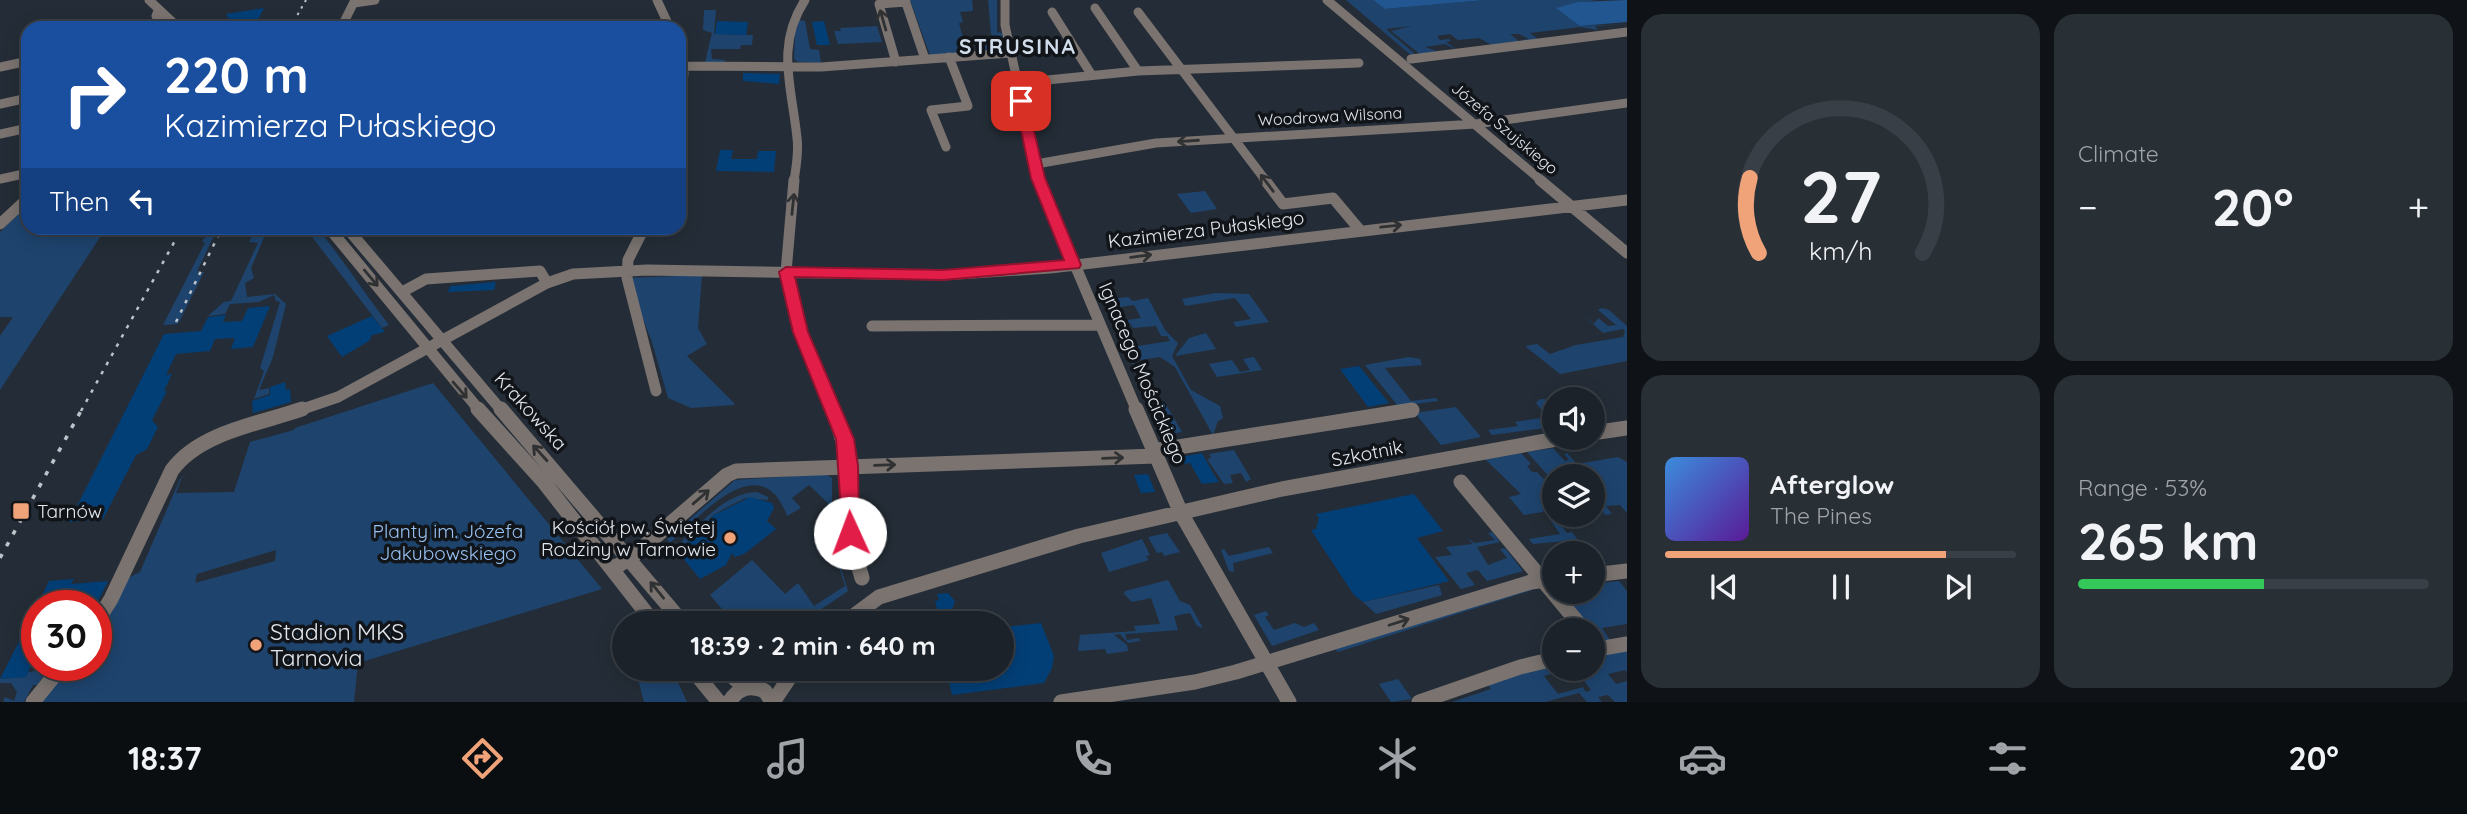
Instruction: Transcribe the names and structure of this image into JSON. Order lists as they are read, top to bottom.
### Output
{
  "streets": {
    "street": [
      "Woodrowa Wilsona",
      "Józefa Szujskiego",
      "Kazimierza Pułaskiego",
      "Ignacego Mościckiego",
      "Krakowska",
      "Szkotnik"
    ]
  },
  "crossings": [
    ["Woodrowa Wilsona", "Józefa Szujskiego"],
    ["Woodrowa Wilsona", "Ignacego Mościckiego"],
    ["Józefa Szujskiego", "Kazimierza Pułaskiego"],
    ["Kazimierza Pułaskiego", "Ignacego Mościckiego"],
    ["Kazimierza Pułaskiego", "Krakowska"],
    ["Ignacego Mościckiego", "Szkotnik"]
  ],
  "districts": ["STRUSINA"],
  "parks": ["Planty im. Józefa Jakubowskiego"],
  "places": {
    "transit": ["Tarnów"],
    "other": ["Kościół pw. Świętej Rodziny w Tarnowie", "Stadion MKS Tarnovia"]
  },
  "page": {
    "tile": [
      "Climate",
      ["Range · 53%", "265 km"]
    ],
    "turn": ["220 m", "Kazimierza Pułaskiego"],
    "then": "Then",
    "heat": ["−", "20°", "+"],
    "map_buttons": ["+", "−"],
    "song": ["Afterglow", "The Pines"],
    "limit": "30",
    "trip": "18:39 · 2 min · 640 m",
    "tabs": ["18:37", "20°"],
    "gauge": ["27", "km/h"]
  }
}
